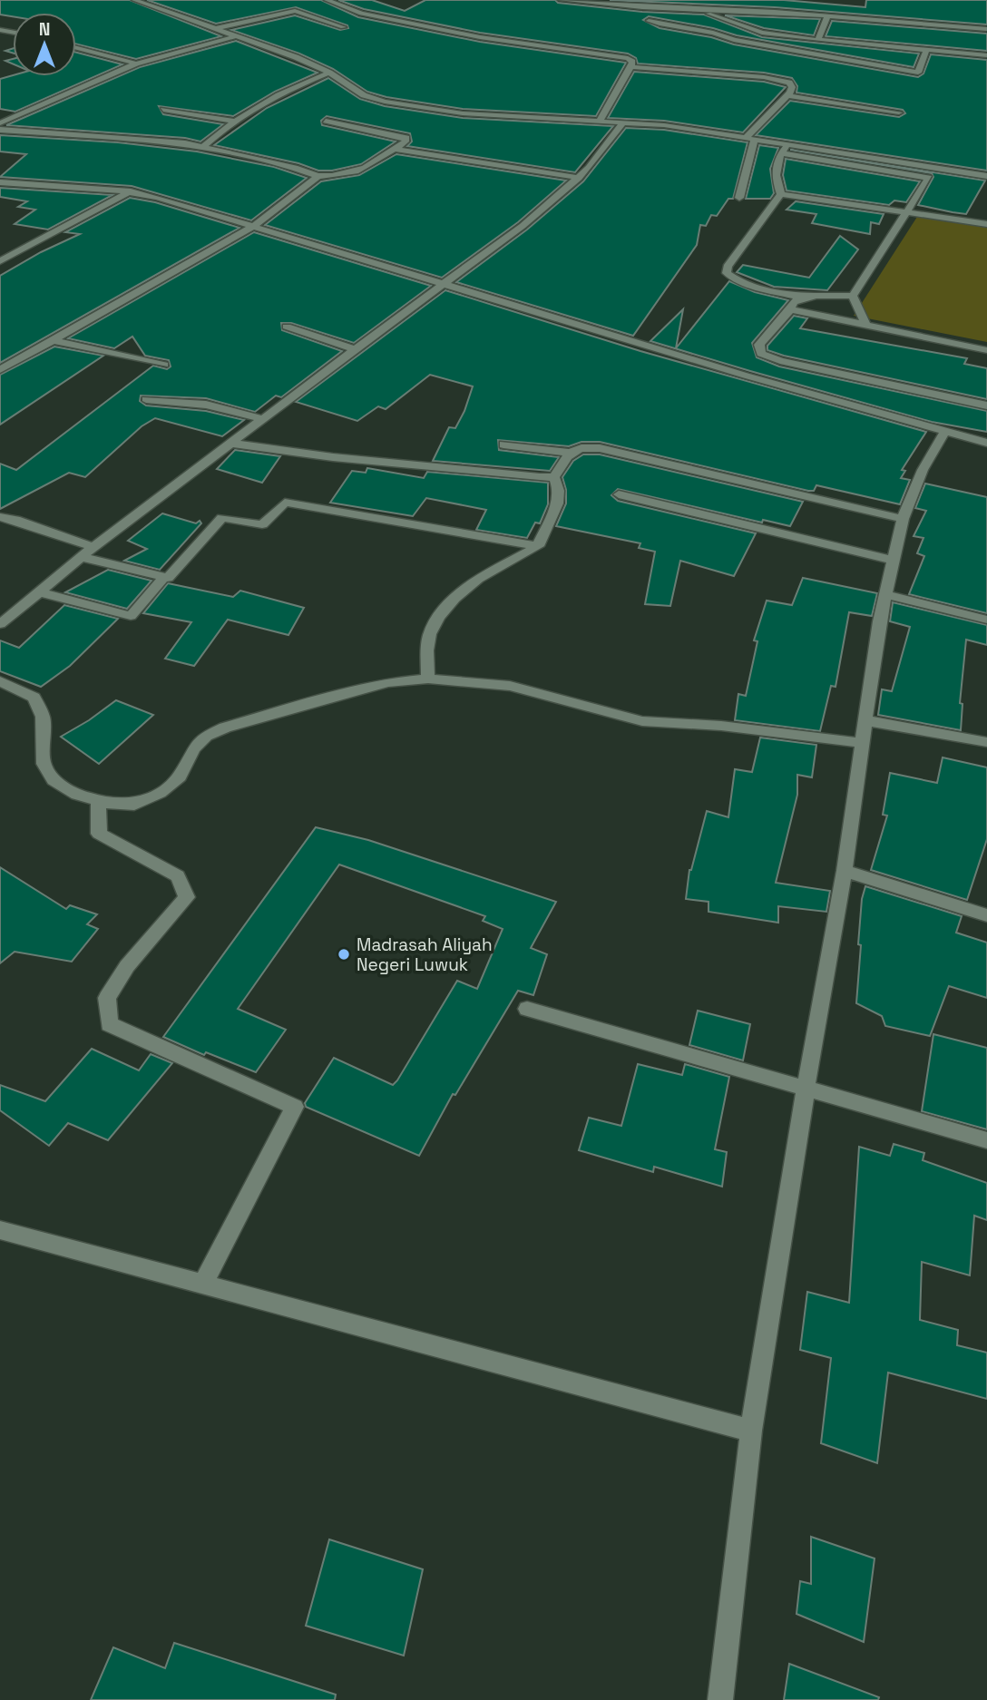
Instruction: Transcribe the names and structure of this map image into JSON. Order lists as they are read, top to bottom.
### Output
{
  "places": ["Madrasah Aliyah Negeri Luwuk"],
  "north": "top"
}
